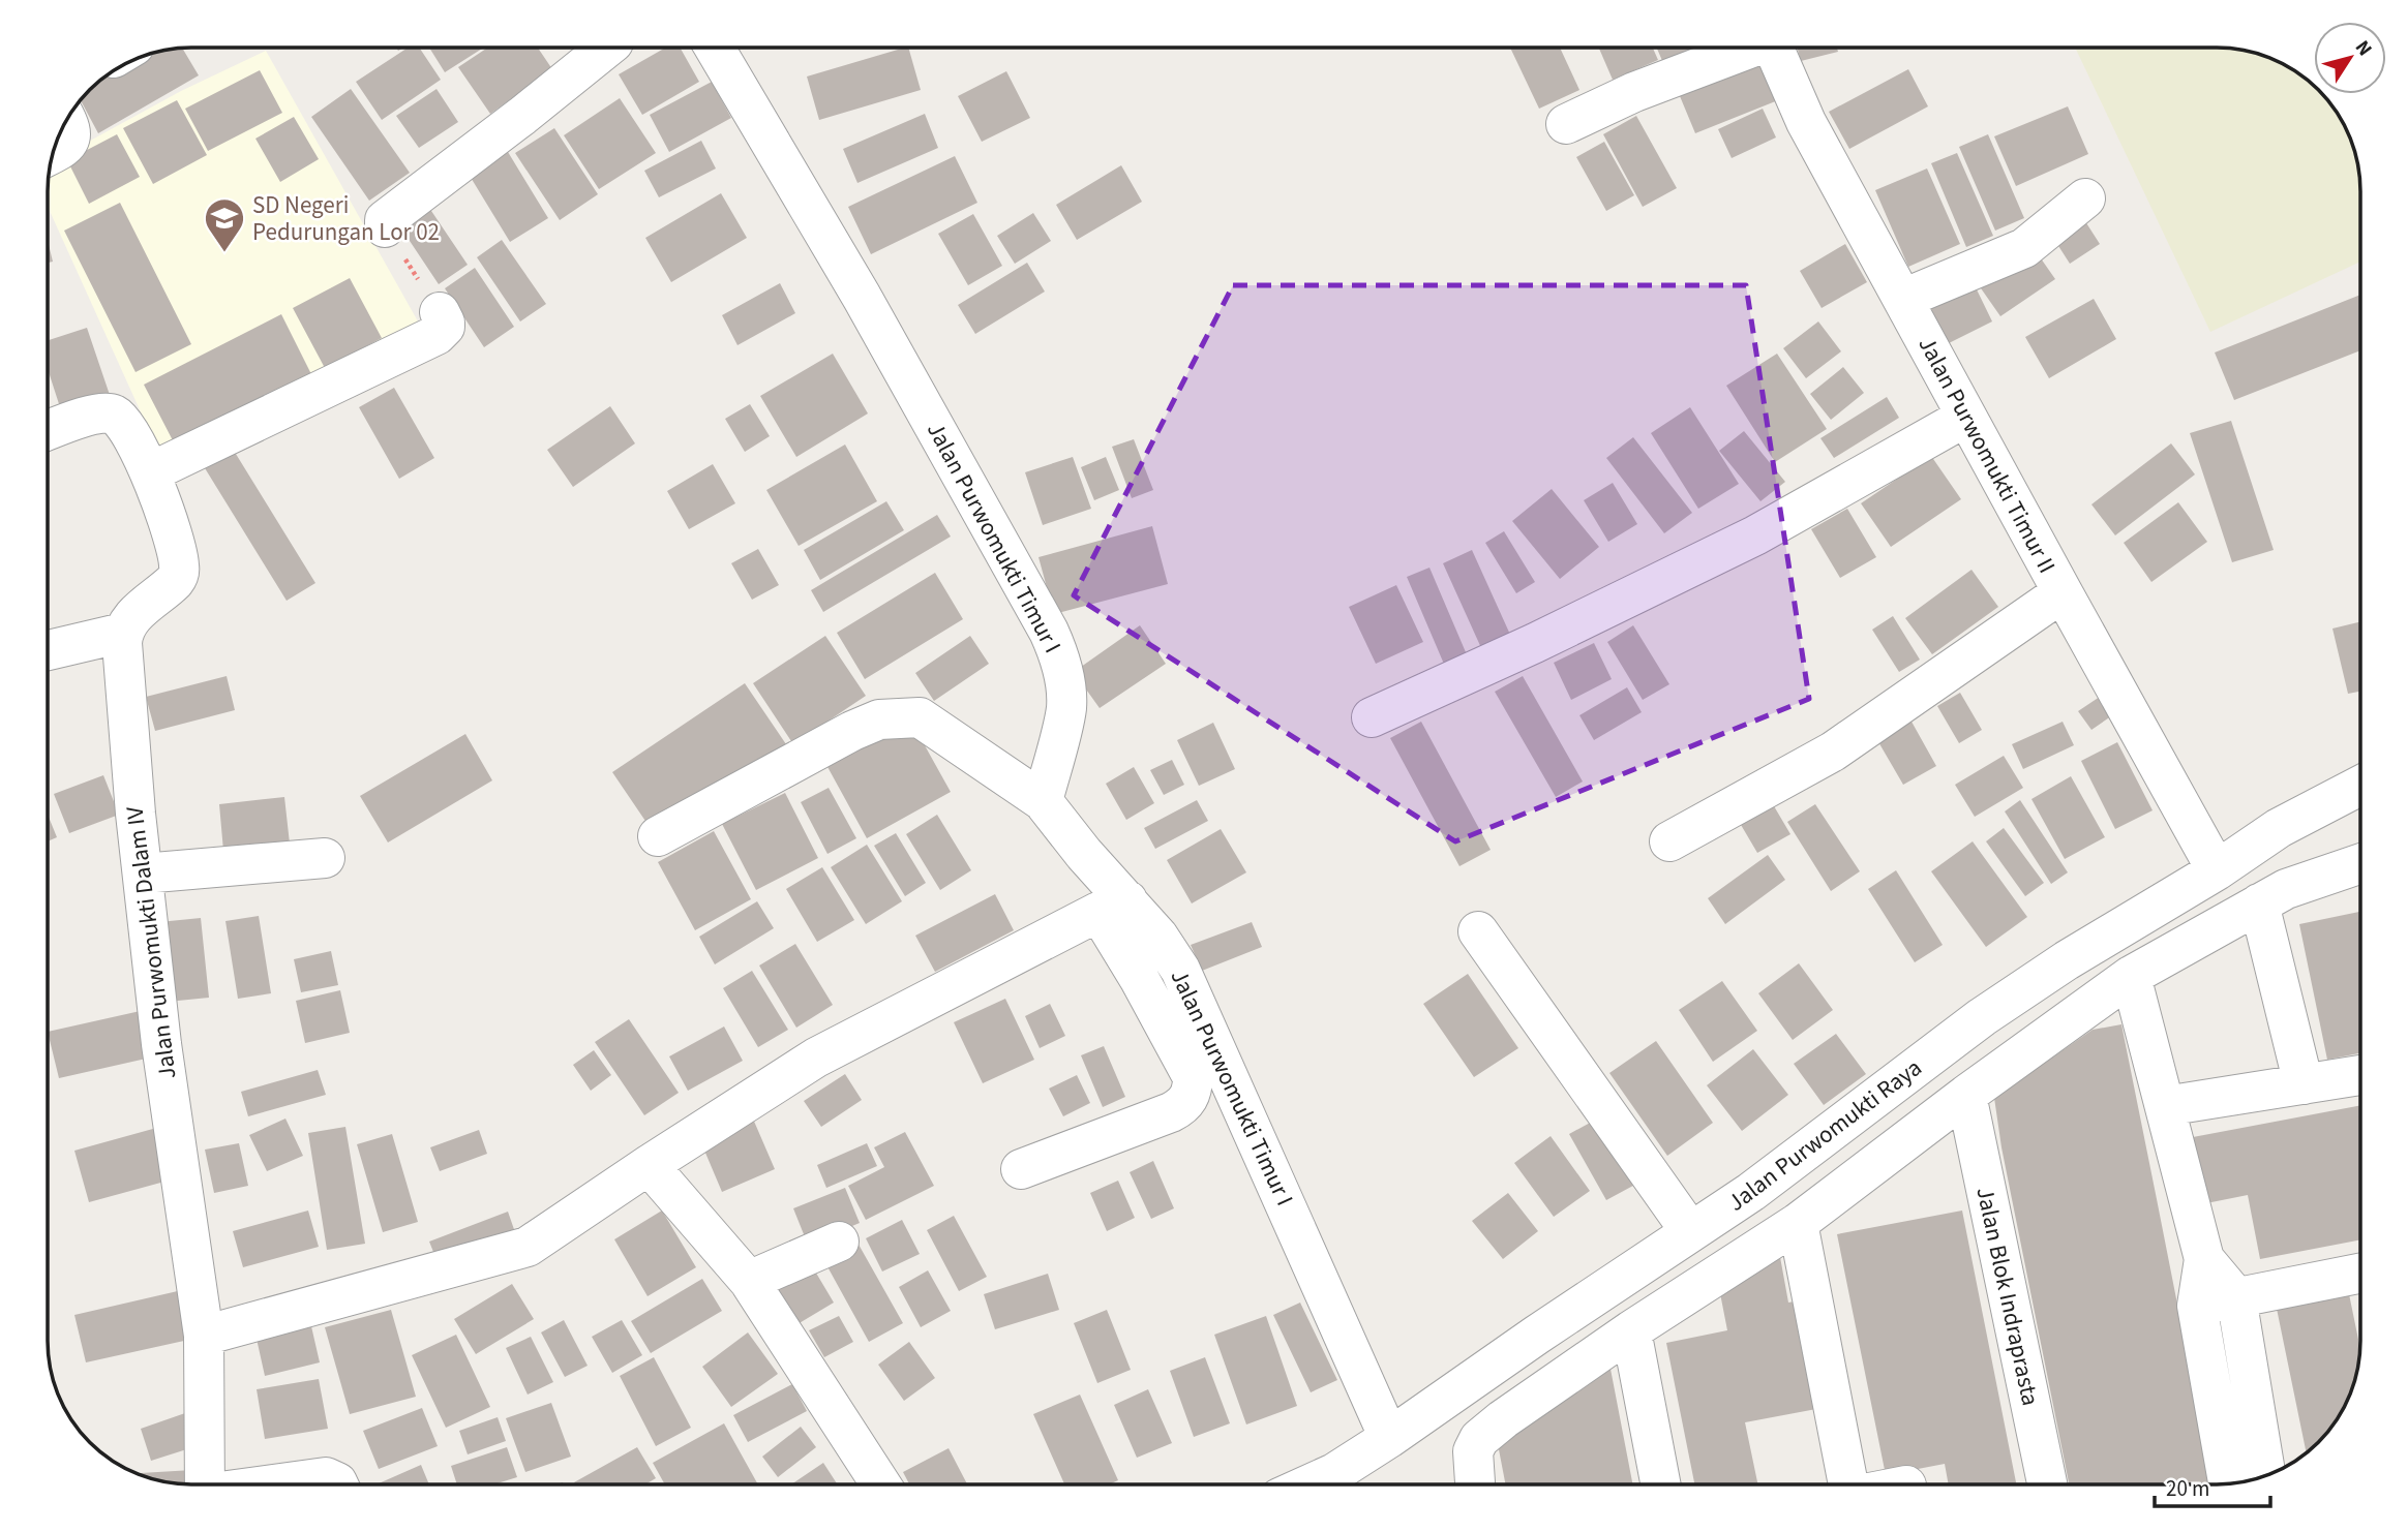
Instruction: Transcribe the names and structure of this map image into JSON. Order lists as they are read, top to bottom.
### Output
{
  "streets": {
    "street": [
      "Jalan Purwomukti Timur II",
      "Jalan Purwomukti Timur I",
      "Jalan Purwomukti Dalam IV",
      "Jalan Purwomukti Raya",
      "Jalan Blok Indraprasta"
    ]
  },
  "crossings": [
    ["Jalan Purwomukti Timur II", "Jalan Purwomukti Raya"],
    ["Jalan Purwomukti Timur I", "Jalan Purwomukti Raya"]
  ],
  "places": {
    "school or university": ["SD Negeri Pedurungan Lor 02"]
  },
  "scale_bar": "20 m",
  "north": "top right"
}
